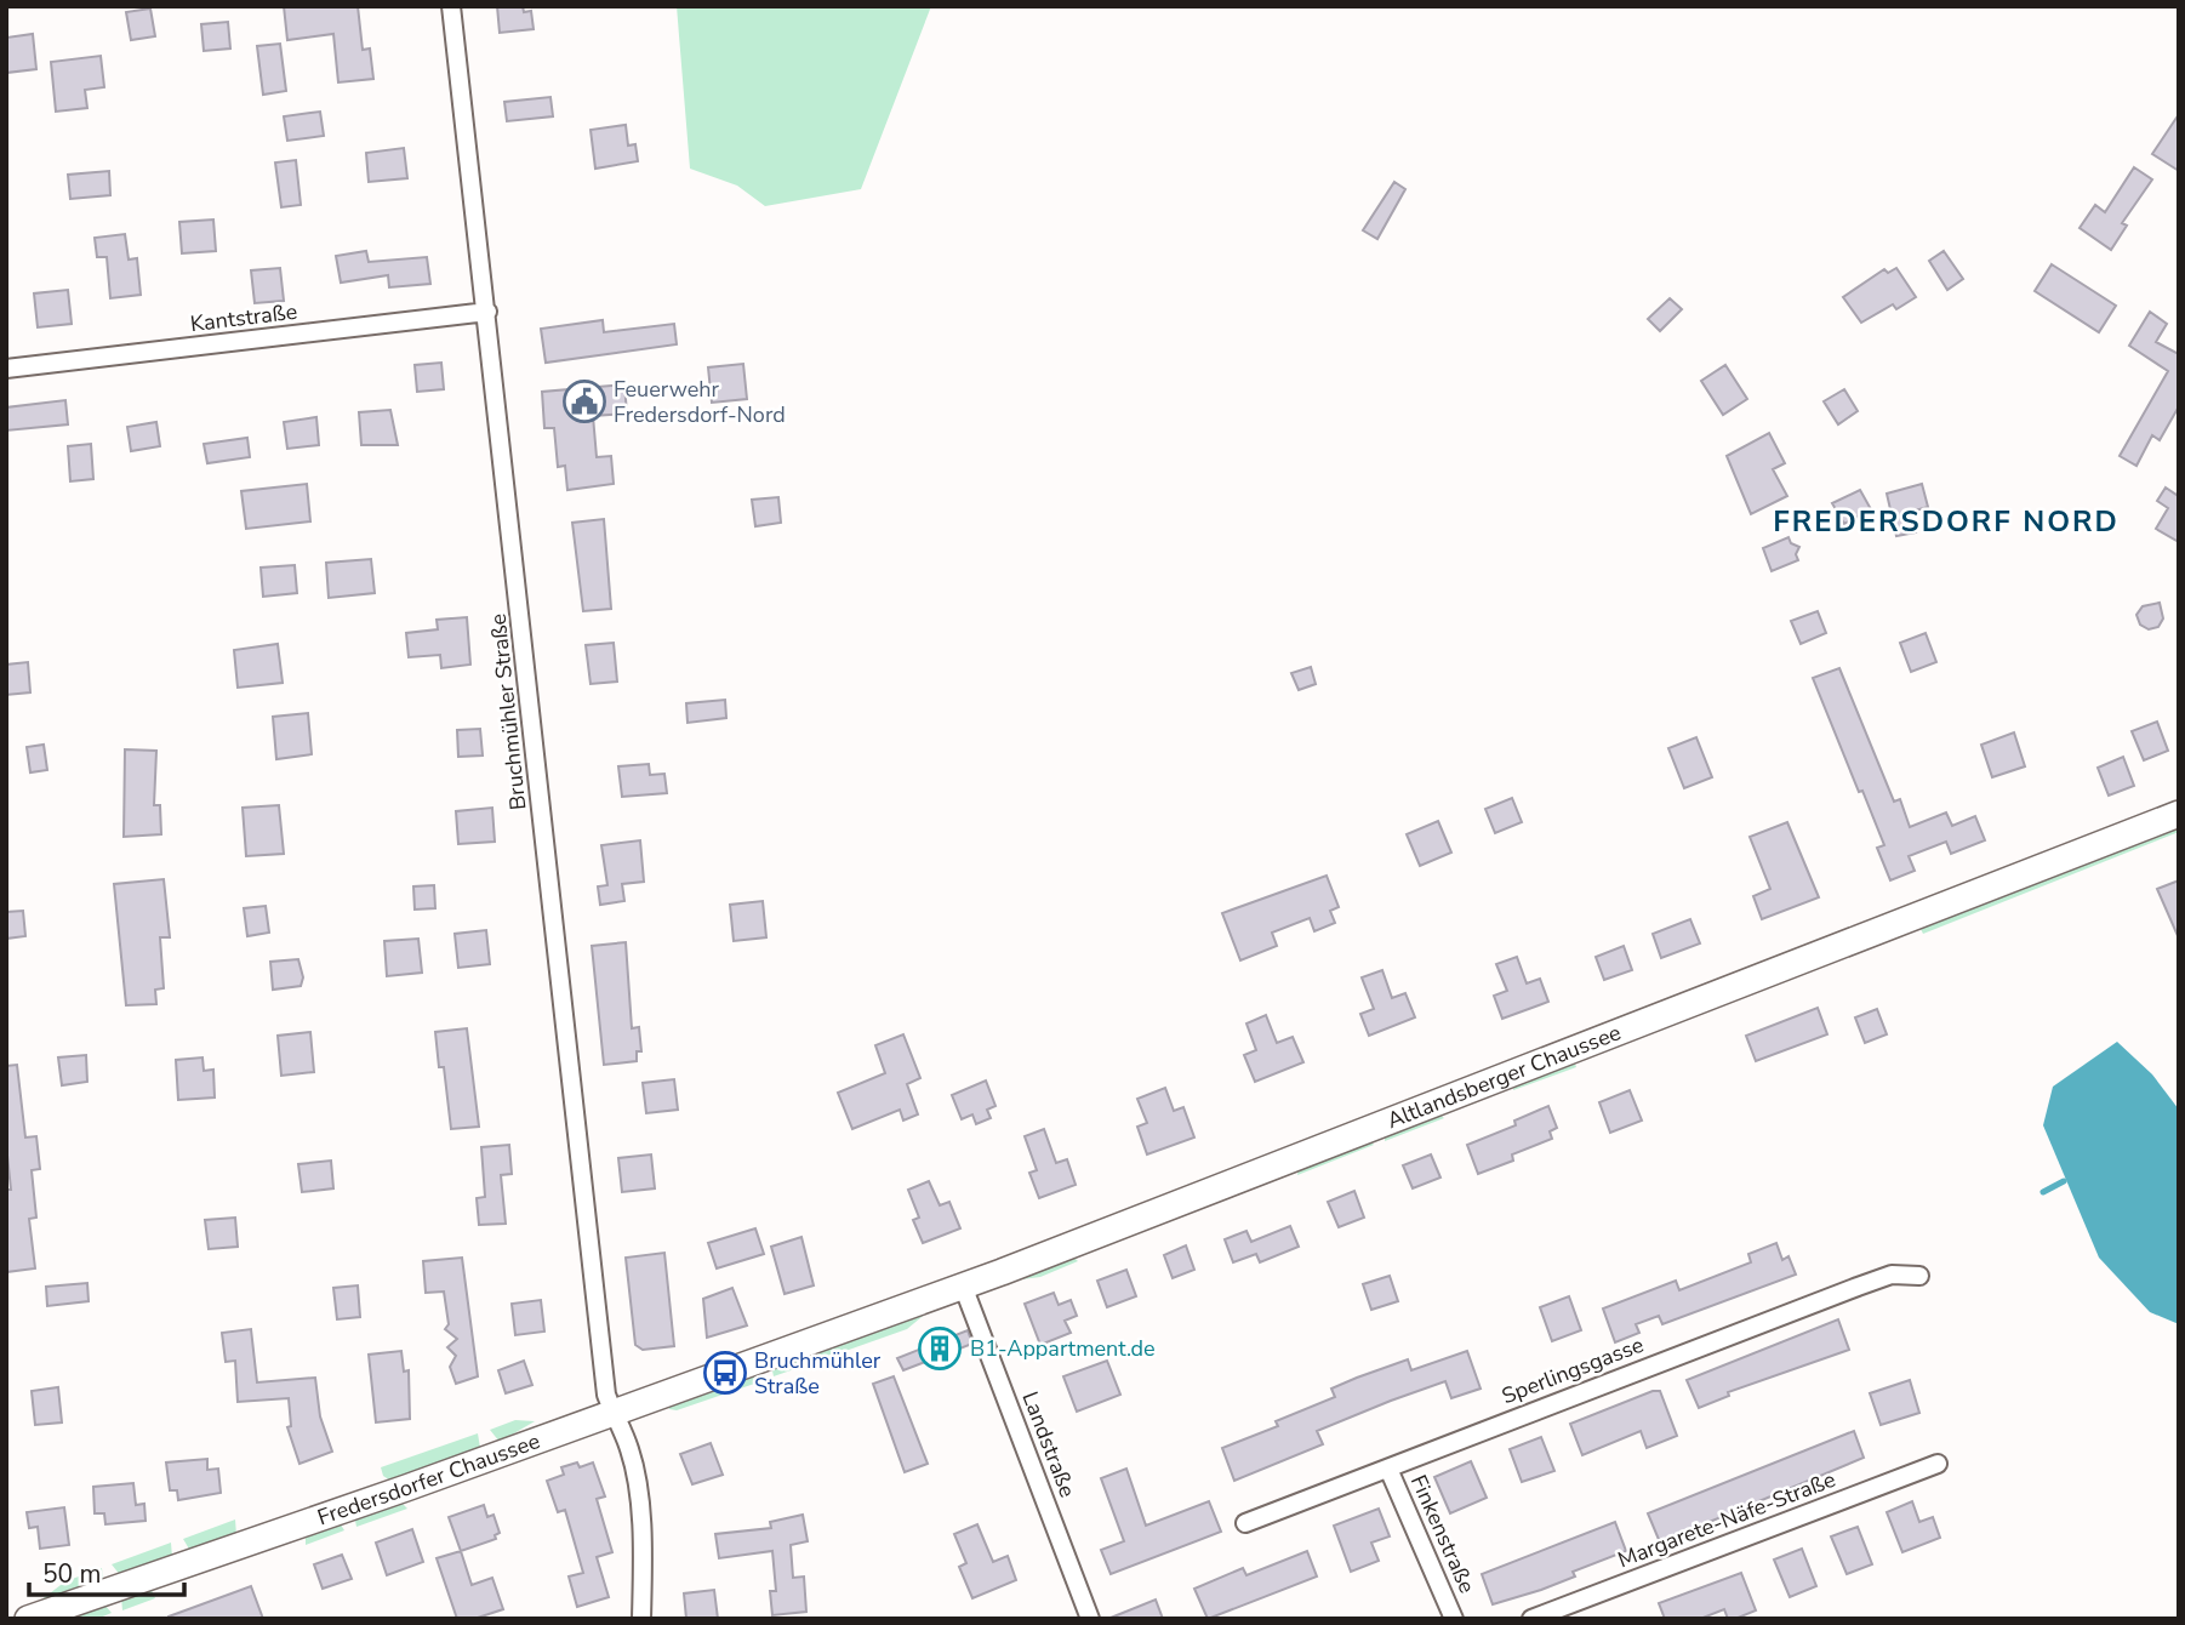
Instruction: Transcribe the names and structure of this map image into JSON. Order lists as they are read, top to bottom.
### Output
{
  "streets": {
    "main road": ["Altlandsberger Chaussee", "Fredersdorfer Chaussee"],
    "street": [
      "Kantstraße",
      "Bruchmühler Straße",
      "Sperlingsgasse",
      "Landstraße",
      "Margarete-Näfe-Straße",
      "Finkenstraße"
    ]
  },
  "crossings": [
    ["Kantstraße", "Bruchmühler Straße"],
    ["Bruchmühler Straße", "Fredersdorfer Chaussee"],
    ["Altlandsberger Chaussee", "Landstraße"],
    ["Altlandsberger Chaussee", "Fredersdorfer Chaussee"],
    ["Sperlingsgasse", "Finkenstraße"]
  ],
  "districts": ["FREDERSDORF NORD"],
  "places": {
    "public building": ["Feuerwehr Fredersdorf-Nord"],
    "building": ["B1-Appartment.de"],
    "bus stop": ["Bruchmühler Straße"]
  },
  "scale_bar": "50 m"
}
